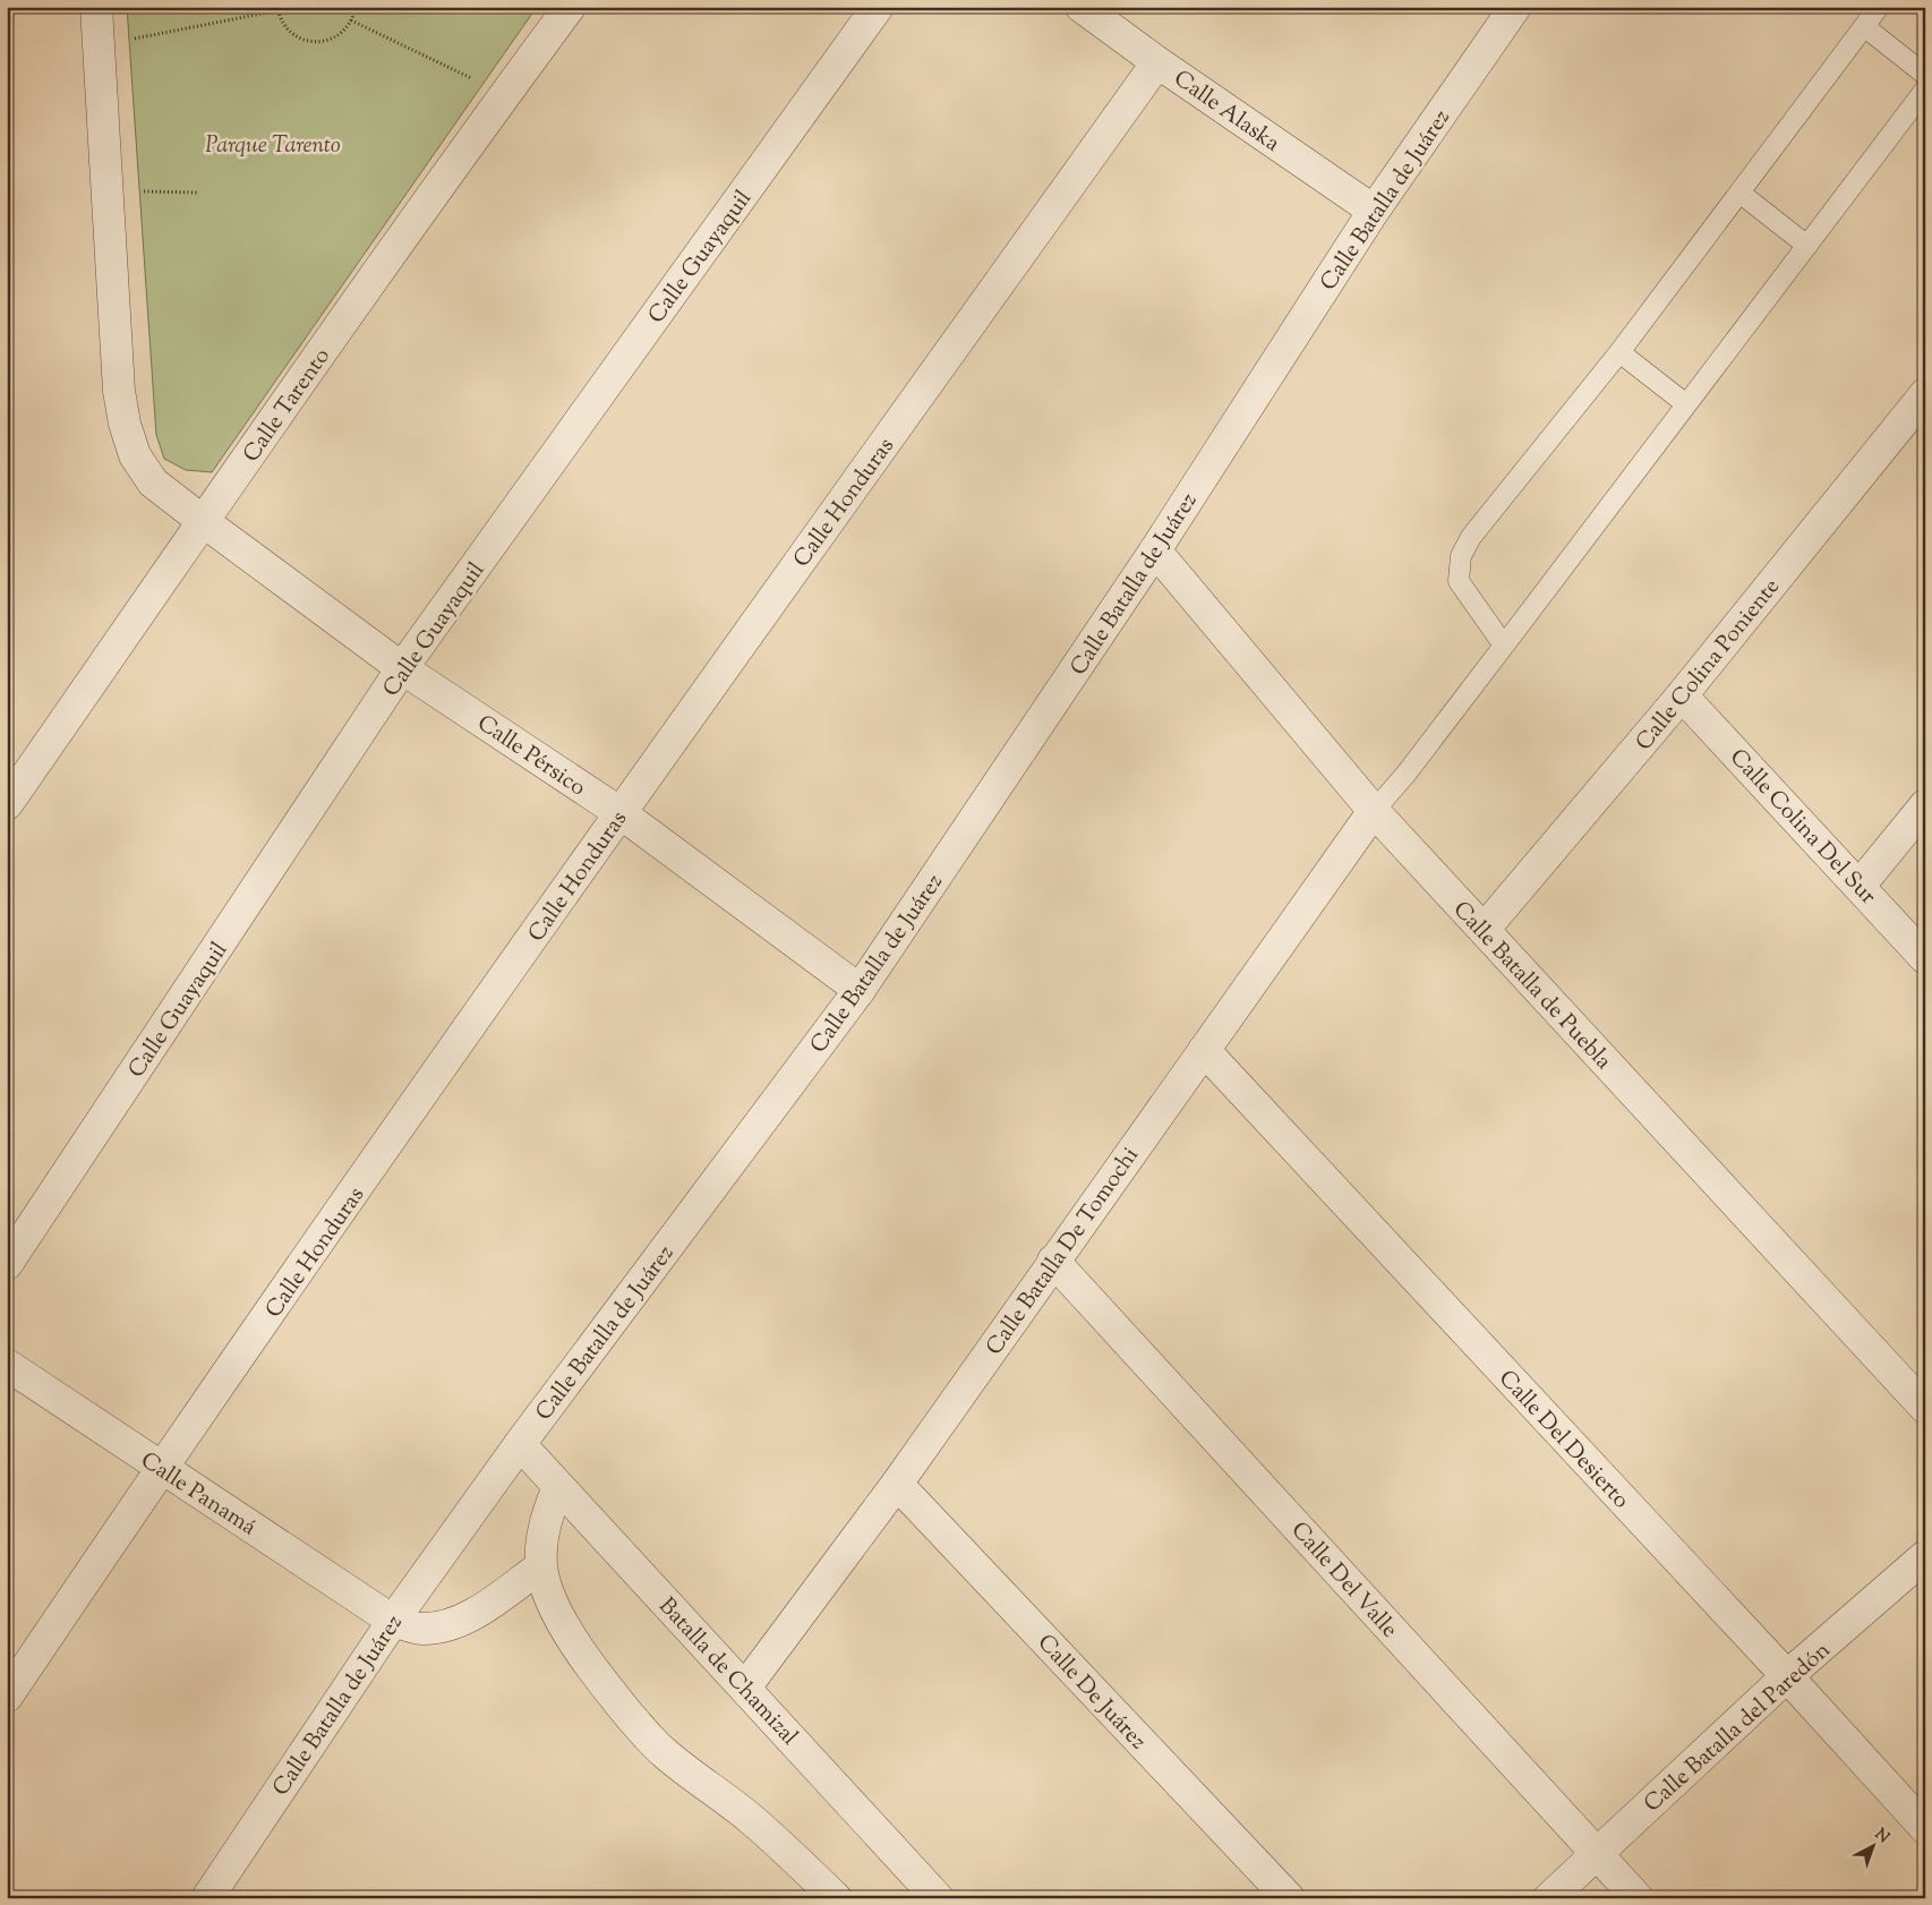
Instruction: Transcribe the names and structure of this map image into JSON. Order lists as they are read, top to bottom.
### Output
{
  "streets": {
    "street": [
      "Calle Alaska",
      "Calle Batalla de Juárez",
      "Calle Guayaquil",
      "Calle Tarento",
      "Calle Honduras",
      "Calle Colina Poniente",
      "Calle Pérsico",
      "Calle Colina Del Sur",
      "Calle Batalla de Puebla",
      "Calle Batalla De Tomochi",
      "Calle Del Desierto",
      "Calle Panamá",
      "Calle Del Valle",
      "Batalla de Chamizal",
      "Calle De Juárez",
      "Calle Batalla del Paredón"
    ]
  },
  "crossings": [
    ["Calle Alaska", "Calle Batalla de Juárez"],
    ["Calle Alaska", "Calle Honduras"],
    ["Calle Batalla de Juárez", "Calle Pérsico"],
    ["Calle Batalla de Juárez", "Calle Batalla de Puebla"],
    ["Calle Batalla de Juárez", "Calle Panamá"],
    ["Calle Batalla de Juárez", "Batalla de Chamizal"],
    ["Calle Guayaquil", "Calle Pérsico"],
    ["Calle Tarento", "Calle Pérsico"],
    ["Calle Honduras", "Calle Pérsico"],
    ["Calle Honduras", "Calle Panamá"],
    ["Calle Colina Poniente", "Calle Colina Del Sur"],
    ["Calle Colina Poniente", "Calle Batalla de Puebla"],
    ["Calle Batalla de Puebla", "Calle Batalla De Tomochi"],
    ["Calle Batalla De Tomochi", "Calle Del Desierto"],
    ["Calle Batalla De Tomochi", "Calle Del Valle"],
    ["Calle Batalla De Tomochi", "Batalla de Chamizal"],
    ["Calle Batalla De Tomochi", "Calle De Juárez"],
    ["Calle Del Desierto", "Calle Batalla del Paredón"],
    ["Calle Del Valle", "Calle Batalla del Paredón"]
  ],
  "parks": ["Parque Tarento"],
  "north": "top right"
}
